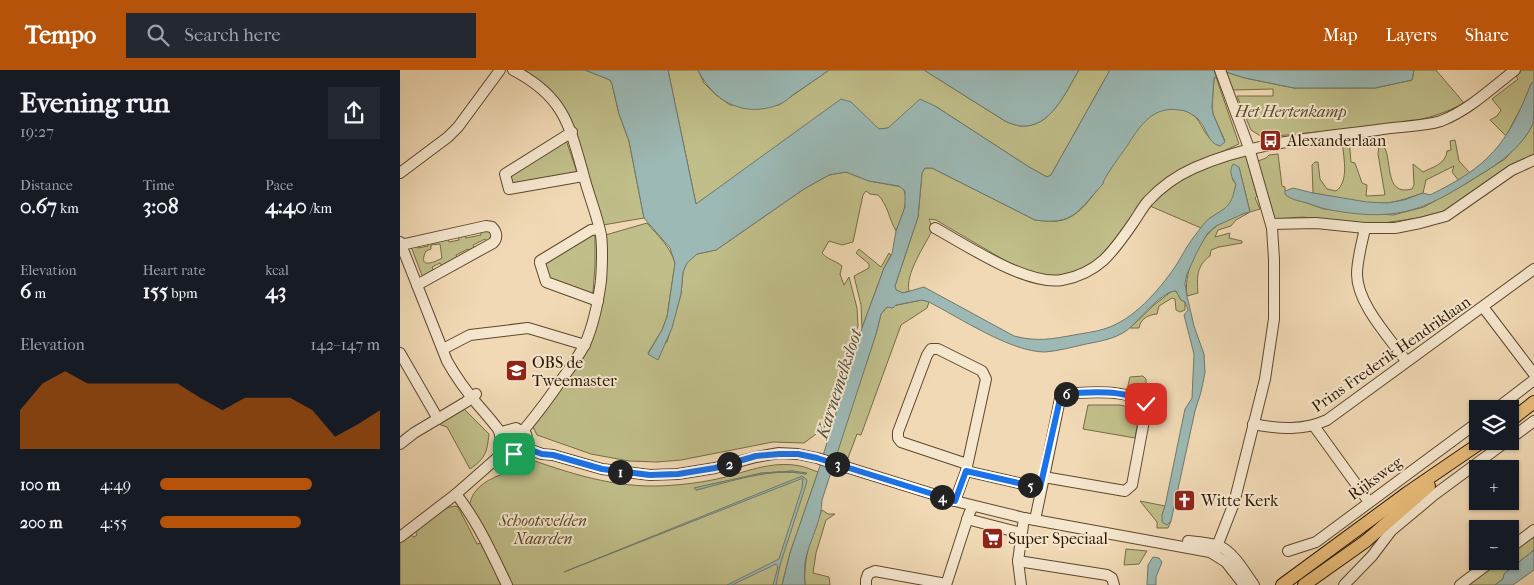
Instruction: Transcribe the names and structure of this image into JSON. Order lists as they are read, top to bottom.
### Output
{
  "streets": {
    "main road": ["Rijksweg"],
    "street": ["Prins Frederik Hendriklaan"]
  },
  "water": ["Karnemelksloot"],
  "parks": ["Het Hertenkamp", "Schootsvelden Naarden"],
  "places": {
    "bus stop": ["Alexanderlaan"],
    "school or university": ["OBS de Tweemaster"],
    "church": ["Witte Kerk"],
    "supermarket": ["Super Speciaal"]
  },
  "page": {
    "header": "Tempo",
    "search": "Search here",
    "nav": ["Map", "Layers", "Share"],
    "heading": ["Evening run", "19:27"],
    "stats": [
      ["Distance", "0.67 km"],
      ["Time", "3:08"],
      ["Pace", "4:40 /km"],
      ["Elevation", "6 m"],
      ["Heart rate", "155 bpm"],
      ["kcal", "43"]
    ],
    "chart": ["Elevation", "142–147 m"],
    "pins": [
      "6",
      "2",
      "3",
      "1",
      "5",
      "4"
    ],
    "map_buttons": ["+", "−"],
    "list": [
      {
        "name": "100 m",
        "note": "4:49"
      },
      {
        "name": "200 m",
        "note": "4:55"
      }
    ]
  }
}
